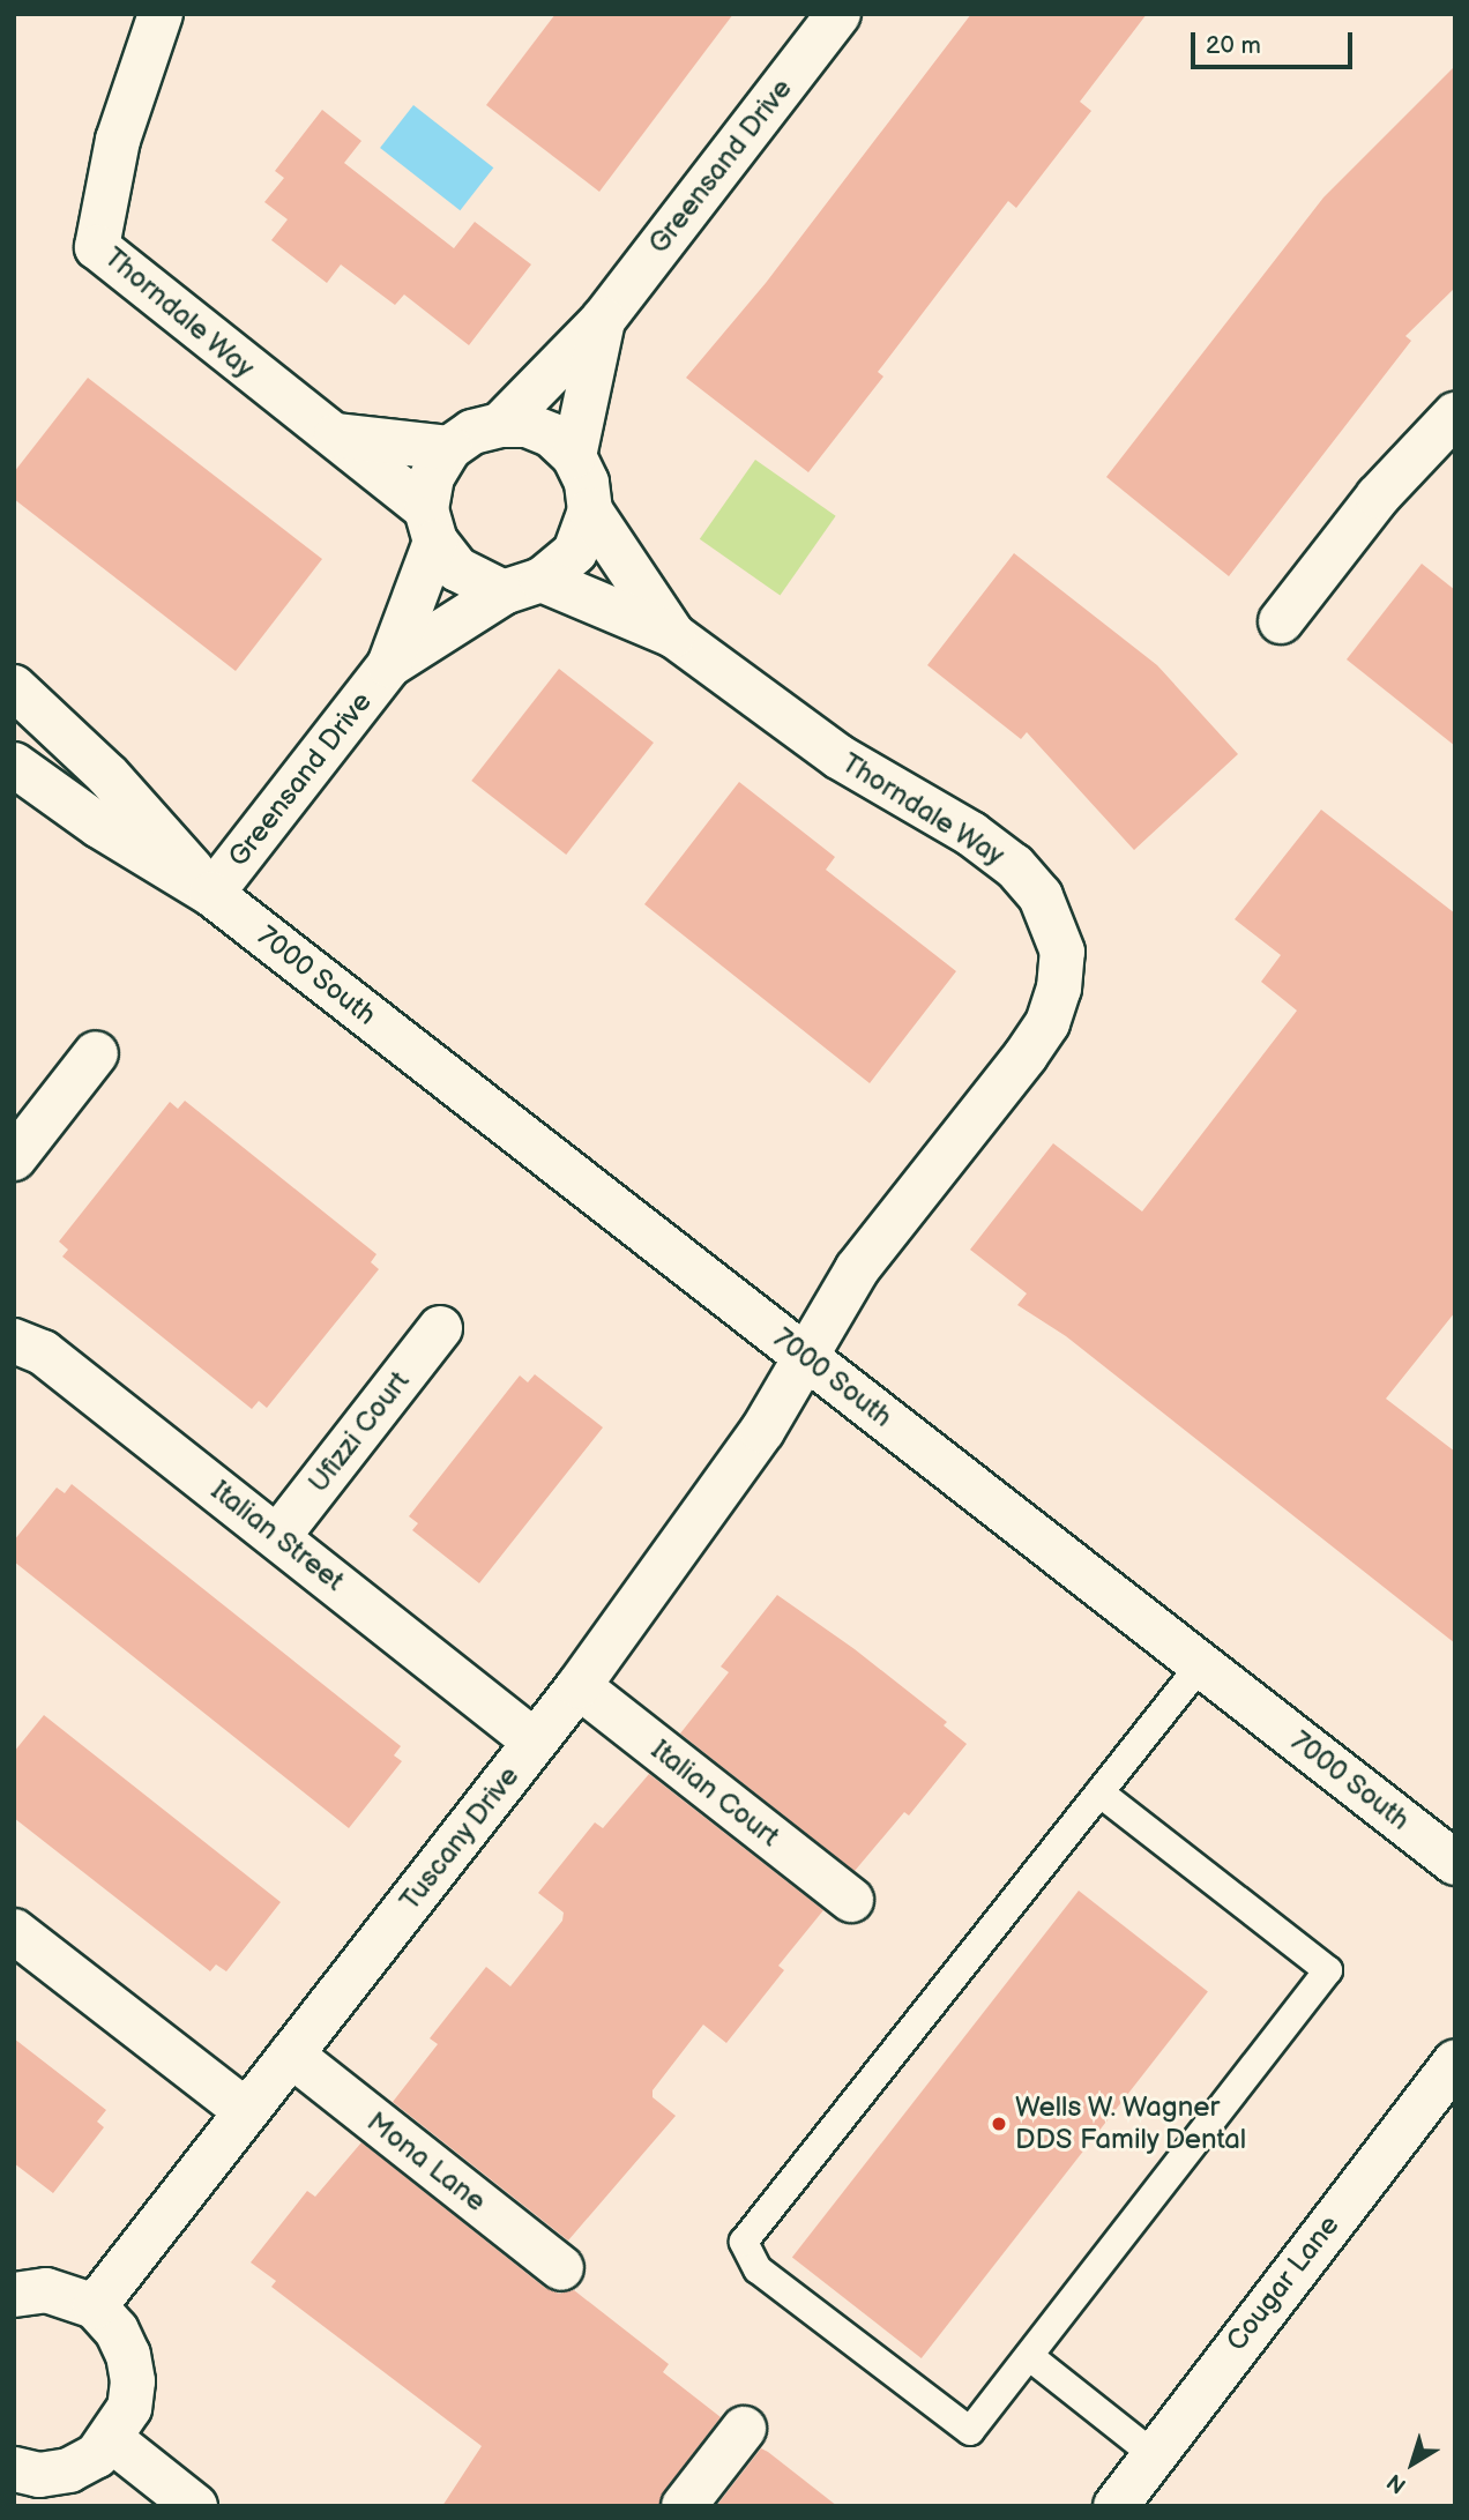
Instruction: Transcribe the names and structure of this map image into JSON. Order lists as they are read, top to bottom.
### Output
{
  "streets": {
    "street": [
      "Greensand Drive",
      "Thorndale Way",
      "7000 South",
      "Ufizzi Court",
      "Italian Street",
      "Italian Court",
      "Tuscany Drive",
      "Mona Lane",
      "Cougar Lane"
    ]
  },
  "crossings": [
    ["Greensand Drive", "Thorndale Way"],
    ["Greensand Drive", "7000 South"],
    ["Thorndale Way", "7000 South"],
    ["Thorndale Way", "Tuscany Drive"],
    ["7000 South", "Tuscany Drive"],
    ["Ufizzi Court", "Italian Street"],
    ["Italian Street", "Tuscany Drive"],
    ["Italian Court", "Tuscany Drive"],
    ["Tuscany Drive", "Mona Lane"]
  ],
  "places": ["Wells W. Wagner DDS Family Dental"],
  "scale_bar": "20 m",
  "north": "bottom left"
}
